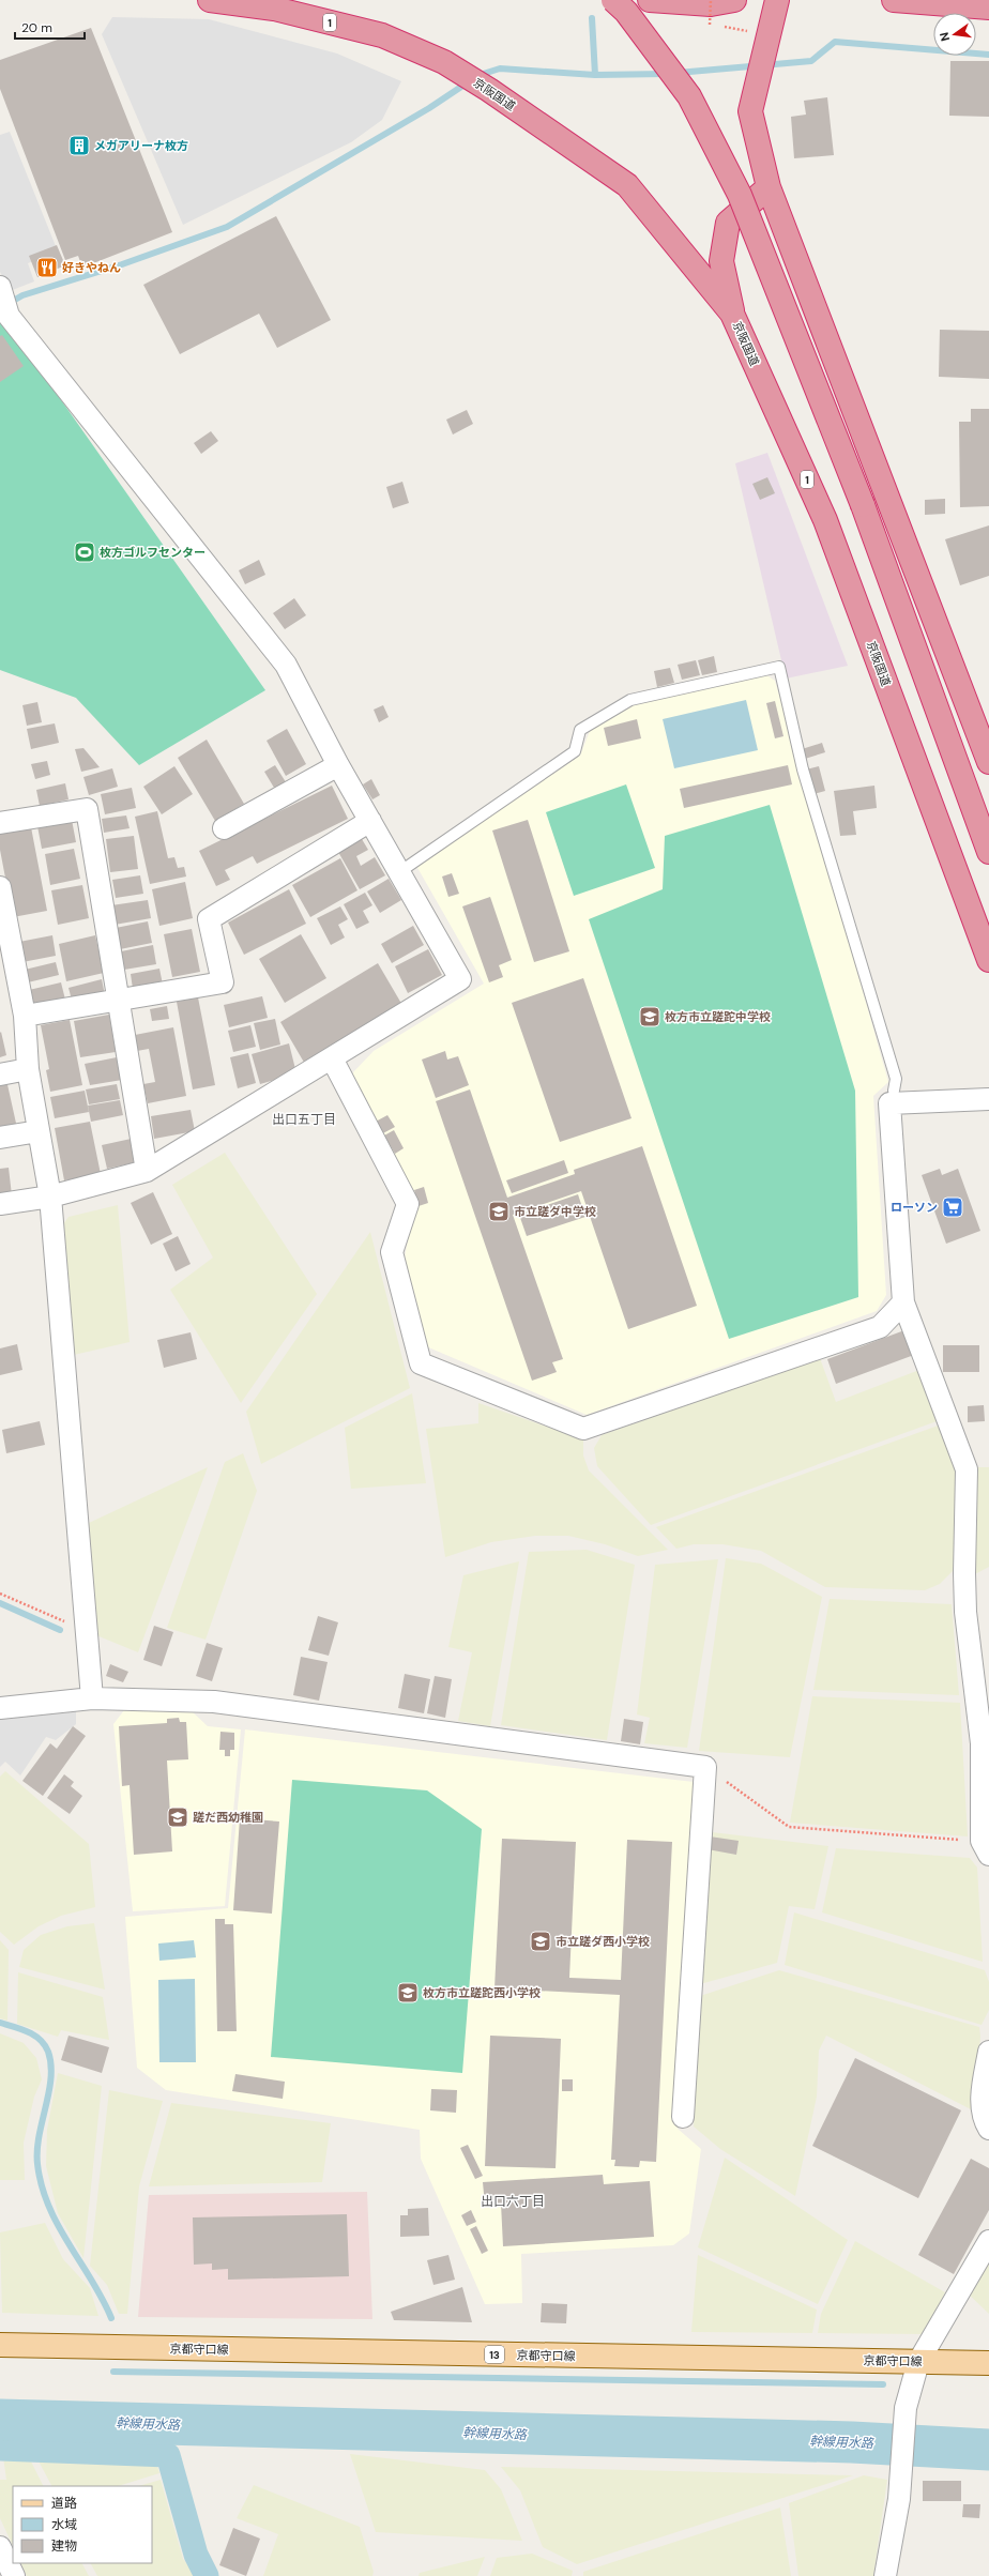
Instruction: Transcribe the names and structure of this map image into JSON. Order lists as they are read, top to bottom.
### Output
{
  "streets": {
    "highway": ["1", "京阪国道"],
    "main road": ["京都守口線", "13"]
  },
  "districts": ["出口五丁目", "出口六丁目"],
  "water": ["幹線用水路"],
  "places": {
    "building": ["メガアリーナ枚方"],
    "restaurant": ["好きやねん"],
    "sports": ["枚方ゴルフセンター"],
    "school or university": [
      "枚方市立蹉跎中学校",
      "市立蹉ダ中学校",
      "蹉だ西幼稚園",
      "市立蹉ダ西小学校",
      "枚方市立蹉跎西小学校"
    ],
    "supermarket": ["ローソン"]
  },
  "legend": ["道路", "水域", "建物"],
  "scale_bar": "20 m",
  "north": "left"
}
